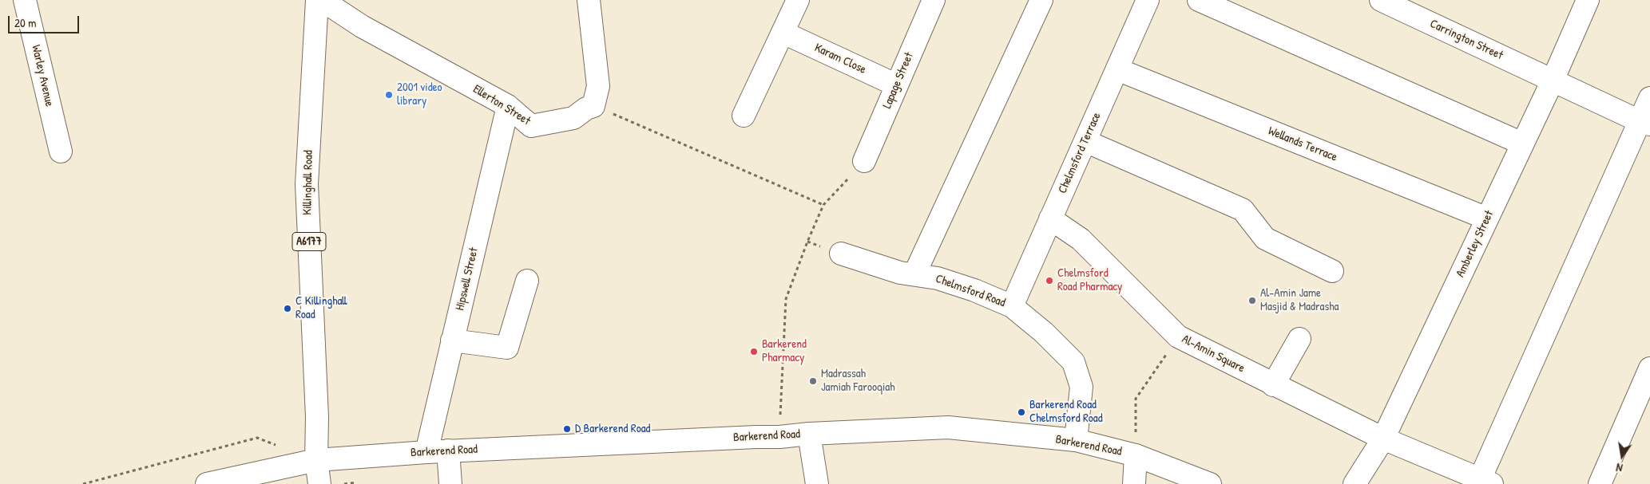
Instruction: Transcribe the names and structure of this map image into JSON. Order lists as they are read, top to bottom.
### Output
{
  "streets": {
    "main road": [
      "Carrington Street",
      "Karam Close",
      "Warley Avenue",
      "Lapage Street",
      "Ellerton Street",
      "Wellands Terrace",
      "Chelmsford Terrace",
      "Killinghall Road",
      "A6177",
      "Amberley Street",
      "Hipswell Street",
      "Chelmsford Road",
      "Al-Amin Square",
      "Barkerend Road"
    ]
  },
  "crossings": [
    ["Carrington Street", "Amberley Street"],
    ["Karam Close", "Lapage Street"],
    ["Ellerton Street", "Hipswell Street"],
    ["Wellands Terrace", "Chelmsford Terrace"],
    ["Wellands Terrace", "Amberley Street"],
    ["Chelmsford Terrace", "Chelmsford Road"],
    ["Chelmsford Terrace", "Al-Amin Square"],
    ["Killinghall Road", "Barkerend Road"],
    ["Amberley Street", "Al-Amin Square"],
    ["Hipswell Street", "Barkerend Road"],
    ["Chelmsford Road", "Barkerend Road"]
  ],
  "places": [
    "2001 video library",
    "Chelmsford Road Pharmacy",
    "Al-Amin Jame Masjid & Madrasha",
    "C Killinghall Road",
    "Barkerend Pharmacy",
    "Madrassah Jamiah Farooqiah",
    "Barkerend Road Chelmsford Road",
    "D Barkerend Road"
  ],
  "scale_bar": "20 m",
  "north": "bottom"
}
